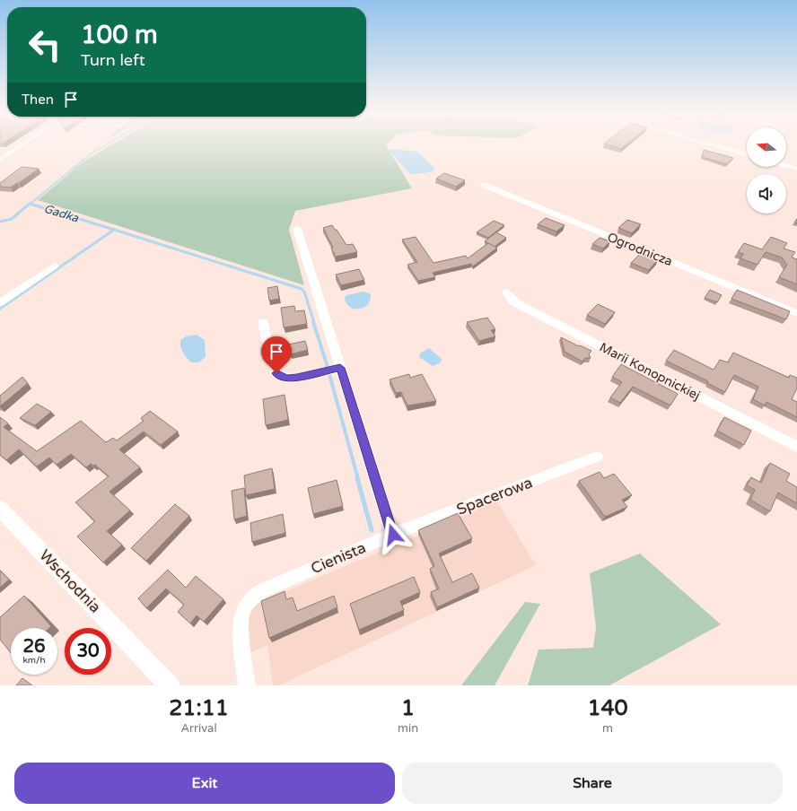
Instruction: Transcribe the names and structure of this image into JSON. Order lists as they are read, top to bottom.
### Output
{
  "streets": {
    "street": [
      "Ogrodnicza",
      "Marii Konopnickiej",
      "Spacerowa",
      "Cienista",
      "Wschodnia"
    ]
  },
  "crossings": [
    ["Spacerowa", "Cienista"]
  ],
  "water": ["Gadka"],
  "north": "left",
  "page": {
    "turn": ["100 m", "Turn left"],
    "then": "Then",
    "speed": "26 km/h",
    "limit": "30",
    "eta": [
      "21:11",
      "Arrival",
      "1",
      "min",
      "140",
      "m"
    ],
    "buttons": ["Exit", "Share"]
  }
}
